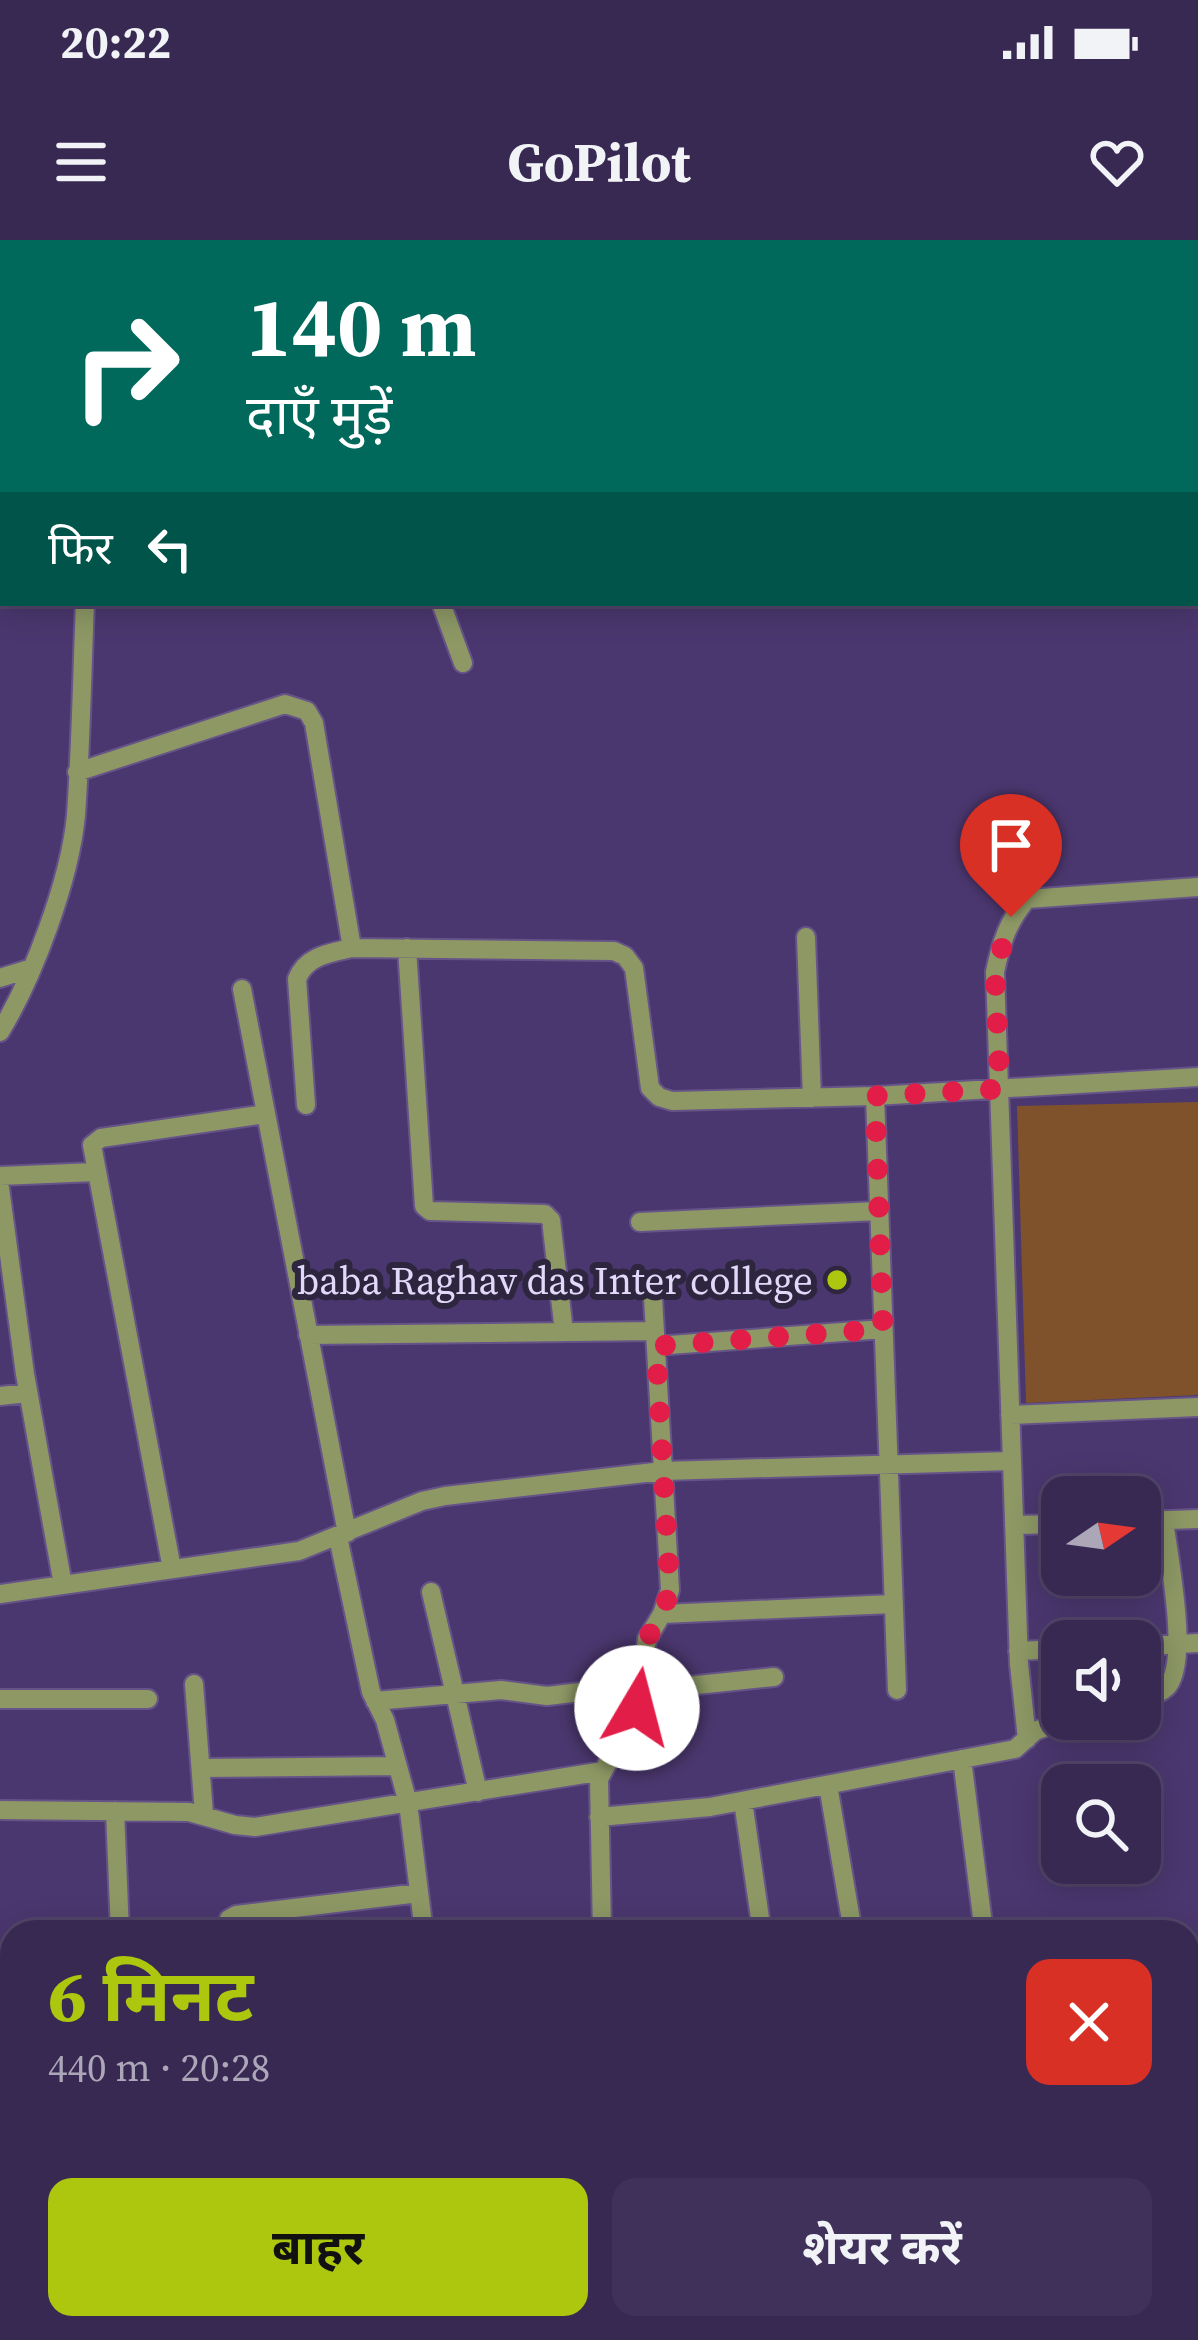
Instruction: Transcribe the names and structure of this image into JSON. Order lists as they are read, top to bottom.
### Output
{
  "places": ["baba Raghav das Inter college"],
  "north": "right",
  "page": {
    "status": "20:22",
    "header": "GoPilot",
    "turn": ["140 m", "दाएँ मुड़ें"],
    "then": "फिर",
    "heading": ["6 मिनट", "440 m · 20:28"],
    "buttons": ["बाहर", "शेयर करें"]
  }
}
